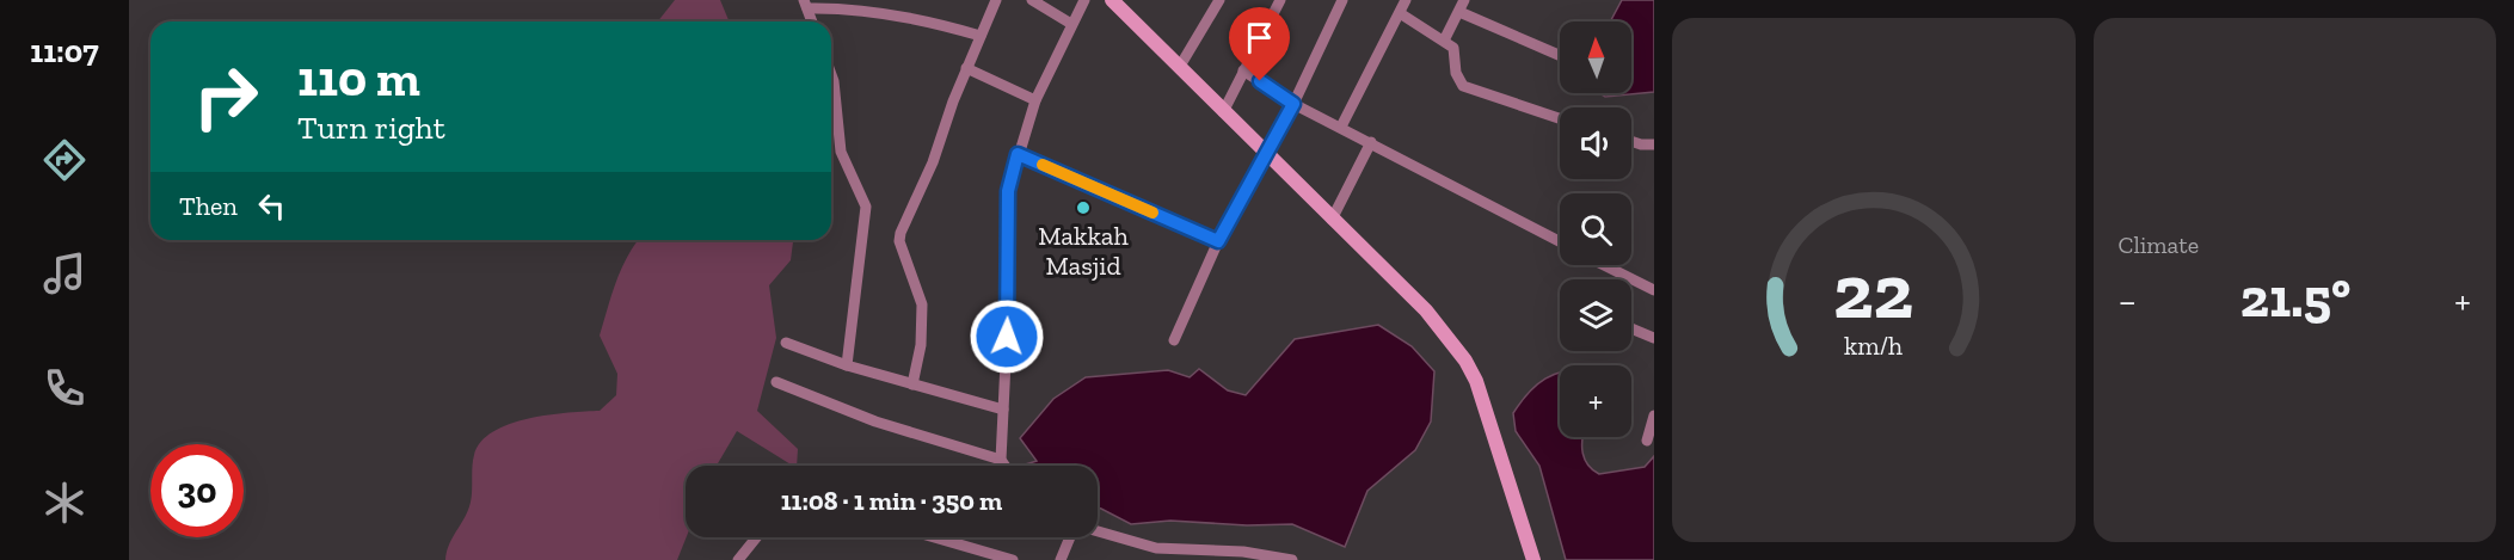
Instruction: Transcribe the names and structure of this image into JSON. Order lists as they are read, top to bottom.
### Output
{
  "places": ["Makkah Masjid"],
  "north": "top",
  "page": {
    "tabs": "11:07",
    "tile": "Climate",
    "map_buttons": "+",
    "turn": ["110 m", "Turn right"],
    "then": "Then",
    "heat": ["−", "21.5°", "+"],
    "limit": "30",
    "trip": "11:08 · 1 min · 350 m",
    "gauge": ["22", "km/h"]
  }
}
